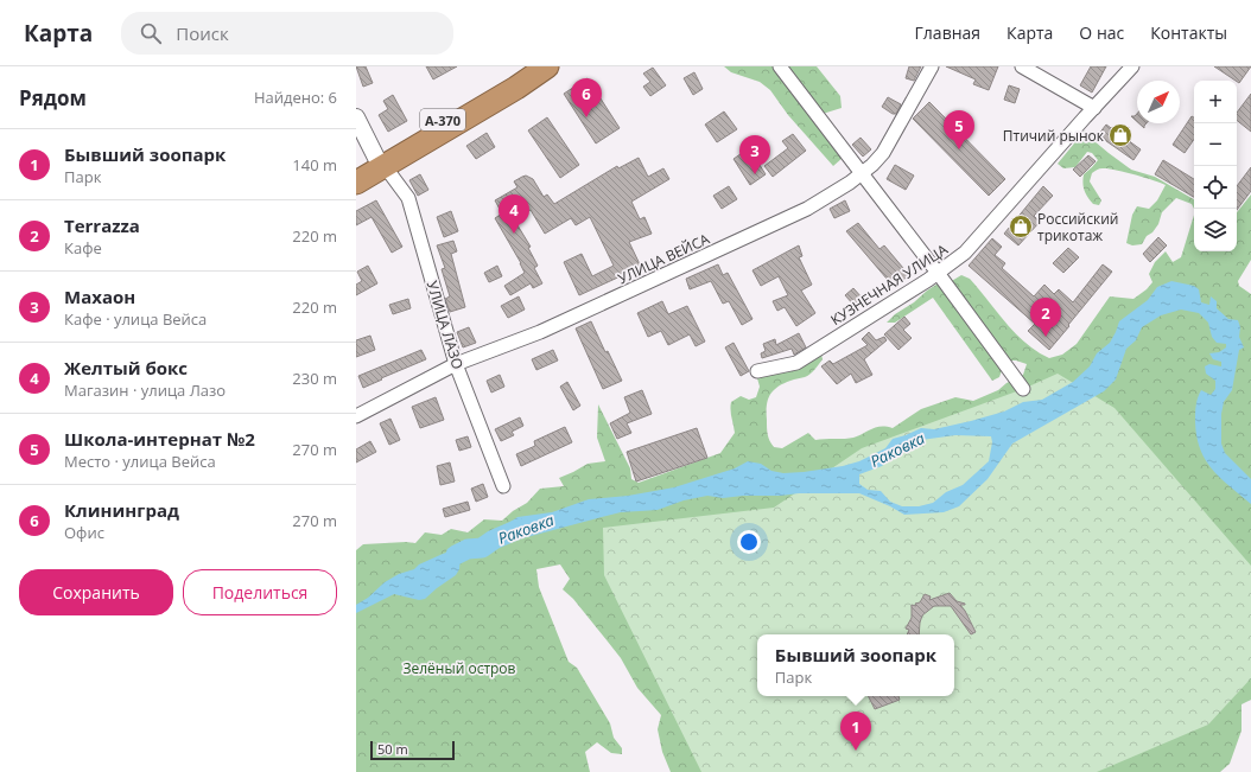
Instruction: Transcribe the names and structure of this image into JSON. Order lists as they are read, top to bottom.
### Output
{
  "streets": {
    "highway": ["А-370"],
    "street": ["УЛИЦА ВЕЙСА", "КУЗНЕЧНАЯ УЛИЦА", "УЛИЦА ЛАЗО"]
  },
  "crossings": [
    ["А-370", "УЛИЦА ЛАЗО"],
    ["УЛИЦА ВЕЙСА", "УЛИЦА ЛАЗО"]
  ],
  "water": ["Раковка"],
  "parks": ["Зелёный остров"],
  "places": {
    "shop": ["Птичий рынок", "Российский трикотаж"]
  },
  "scale_bar": "50 m",
  "north": "top right",
  "page": {
    "header": "Карта",
    "search": "Поиск",
    "nav": [
      "Главная",
      "Карта",
      "О нас",
      "Контакты"
    ],
    "heading": ["Рядом", "Найдено: 6"],
    "pins": [
      "6",
      "5",
      "3",
      "4",
      "2",
      "1"
    ],
    "map_buttons": ["+", "−"],
    "list": [
      {
        "mark": "1",
        "name": "Бывший зоопарк",
        "note": "Парк",
        "value": "140 m"
      },
      {
        "mark": "2",
        "name": "Terrazza",
        "note": "Кафе",
        "value": "220 m"
      },
      {
        "mark": "3",
        "name": "Махаон",
        "note": "Кафе · улица Вейса",
        "value": "220 m"
      },
      {
        "mark": "4",
        "name": "Желтый бокс",
        "note": "Магазин · улица Лазо",
        "value": "230 m"
      },
      {
        "mark": "5",
        "name": "Школа-интернат №2",
        "note": "Место · улица Вейса",
        "value": "270 m"
      },
      {
        "mark": "6",
        "name": "Клининград",
        "note": "Офис",
        "value": "270 m"
      }
    ],
    "buttons": ["Сохранить", "Поделиться"],
    "popup": ["Бывший зоопарк", "Парк"],
    "scale": "50 m"
  }
}
